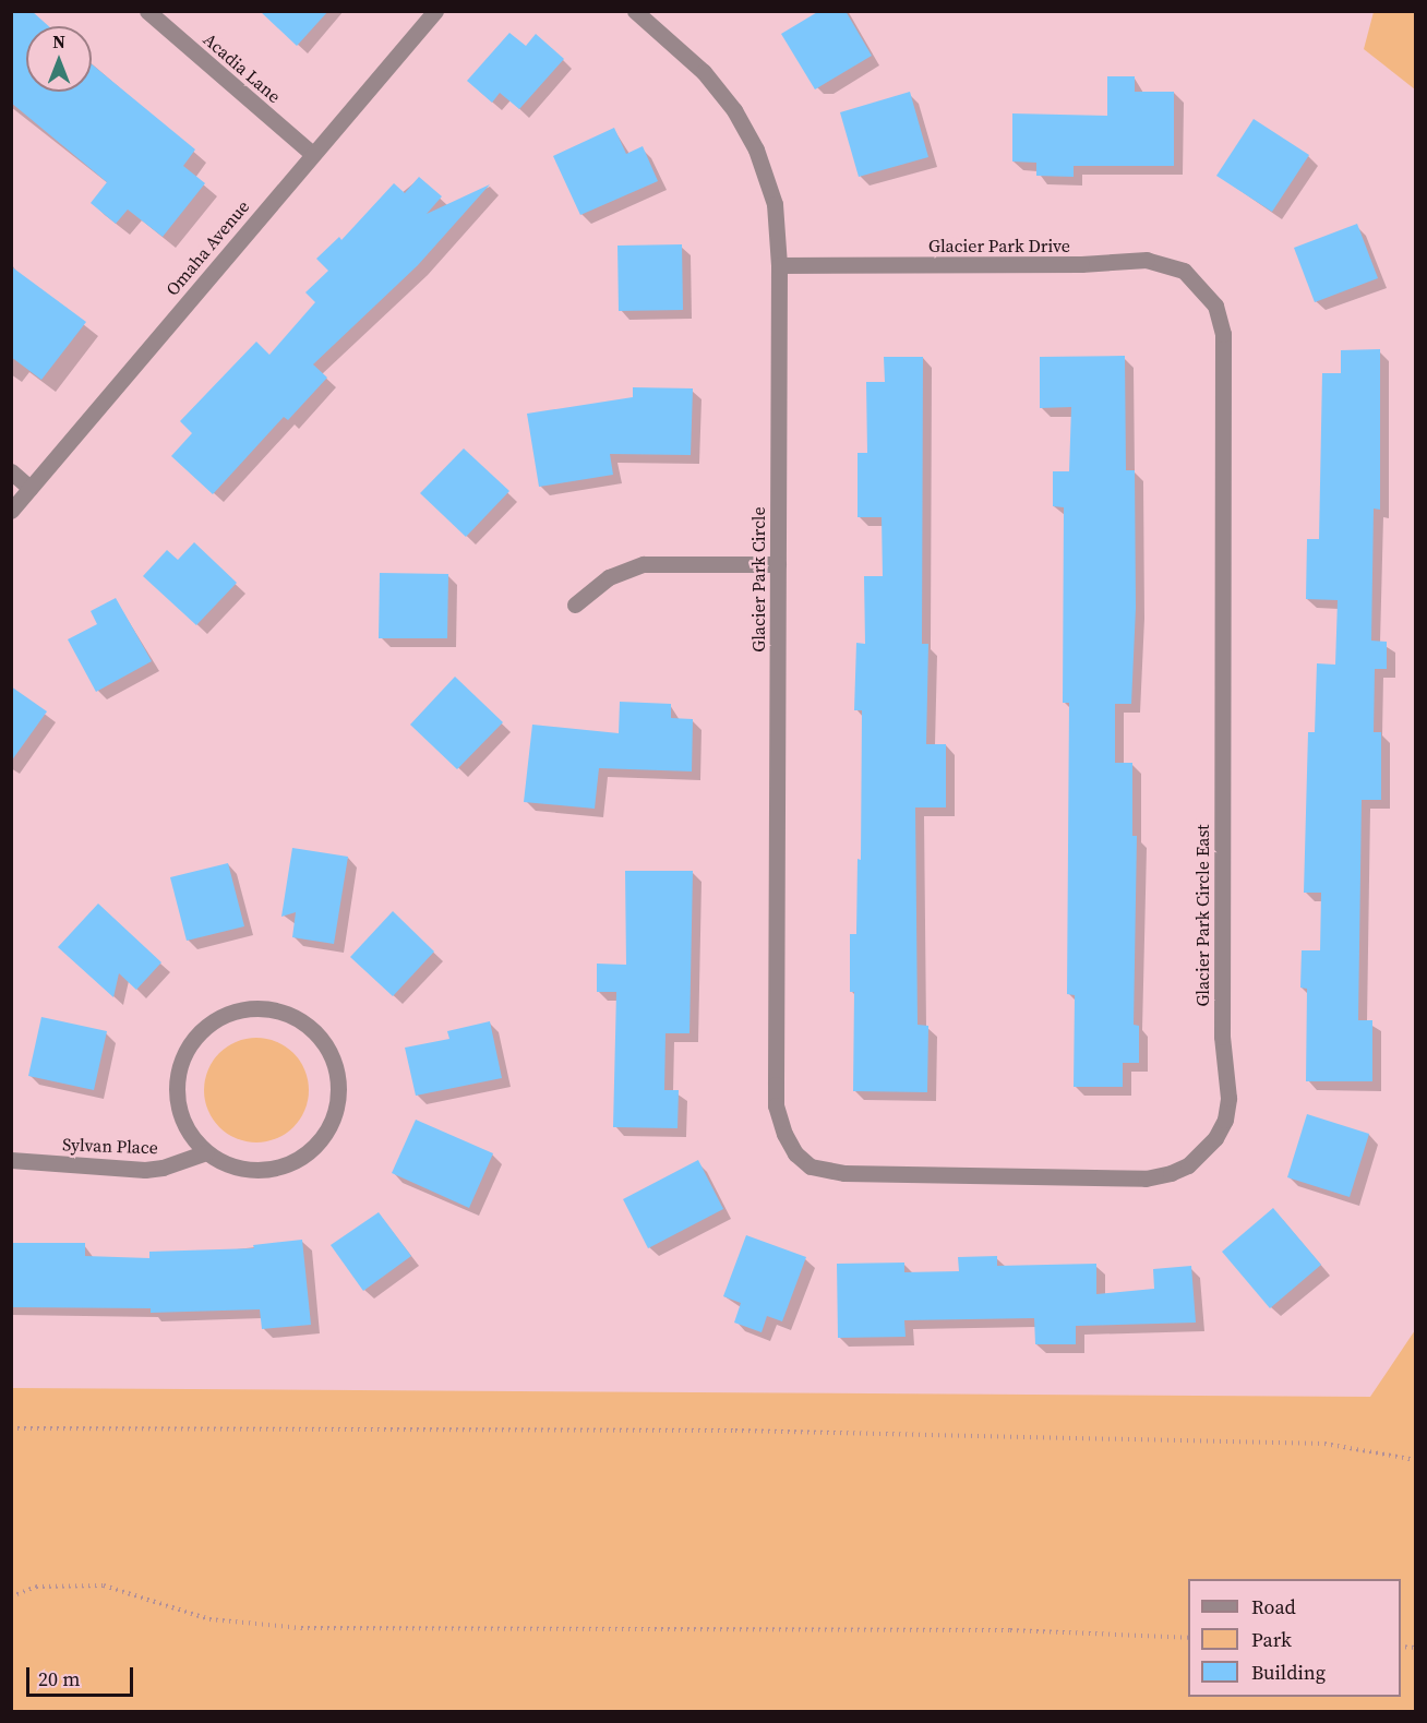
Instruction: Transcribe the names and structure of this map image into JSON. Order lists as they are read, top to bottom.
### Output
{
  "streets": {
    "street": [
      "Acadia Lane",
      "Glacier Park Drive",
      "Omaha Avenue",
      "Glacier Park Circle",
      "Glacier Park Circle East",
      "Sylvan Place"
    ]
  },
  "crossings": [
    ["Acadia Lane", "Omaha Avenue"],
    ["Glacier Park Drive", "Glacier Park Circle"],
    ["Glacier Park Drive", "Glacier Park Circle East"],
    ["Glacier Park Circle", "Glacier Park Circle East"]
  ],
  "legend": ["Road", "Park", "Building"],
  "scale_bar": "20 m",
  "north": "top"
}
